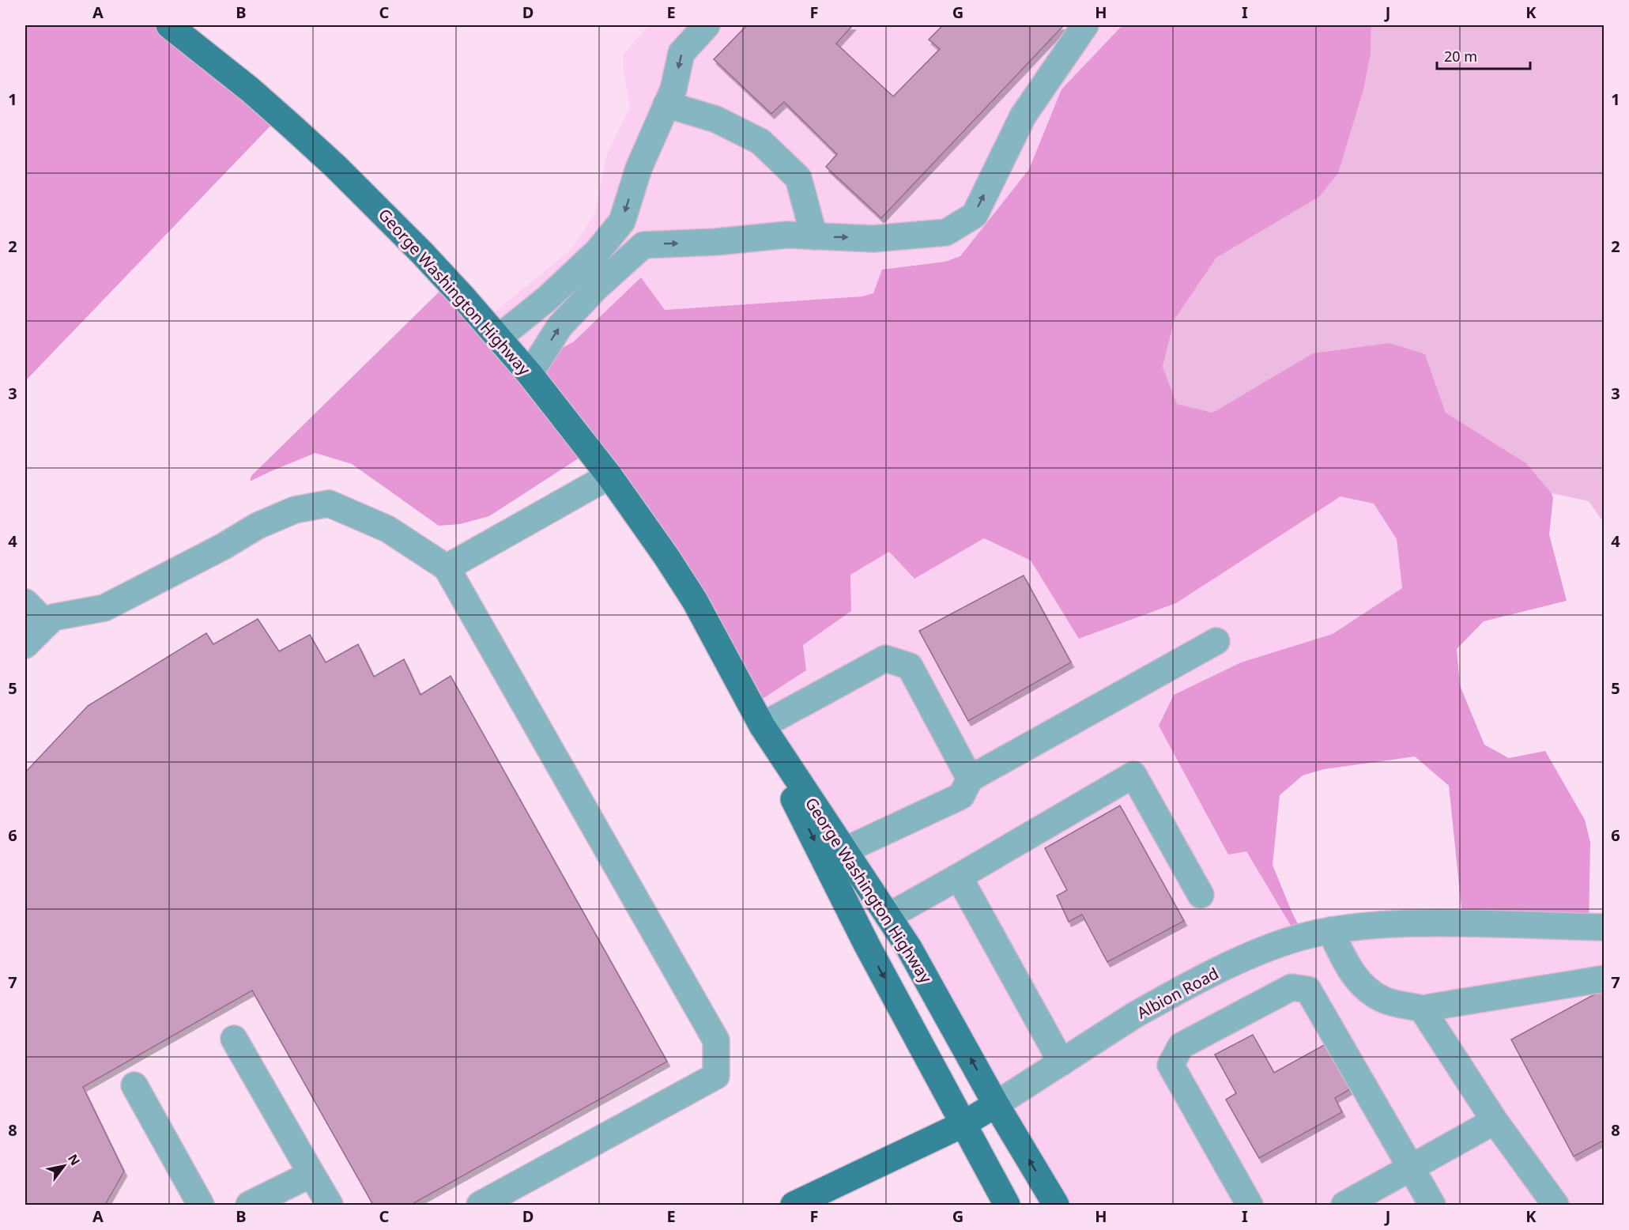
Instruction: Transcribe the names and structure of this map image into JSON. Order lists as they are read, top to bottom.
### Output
{
  "streets": {
    "main road": ["George Washington Highway", "Albion Road"]
  },
  "crossings": [
    ["George Washington Highway", "Albion Road"]
  ],
  "scale_bar": "20 m",
  "north": "top right",
  "grid": {
    "columns": [
      "A",
      "B",
      "C",
      "D",
      "E",
      "F",
      "G",
      "H",
      "I",
      "J",
      "K"
    ],
    "rows": [
      "1",
      "2",
      "3",
      "4",
      "5",
      "6",
      "7",
      "8"
    ]
  }
}
